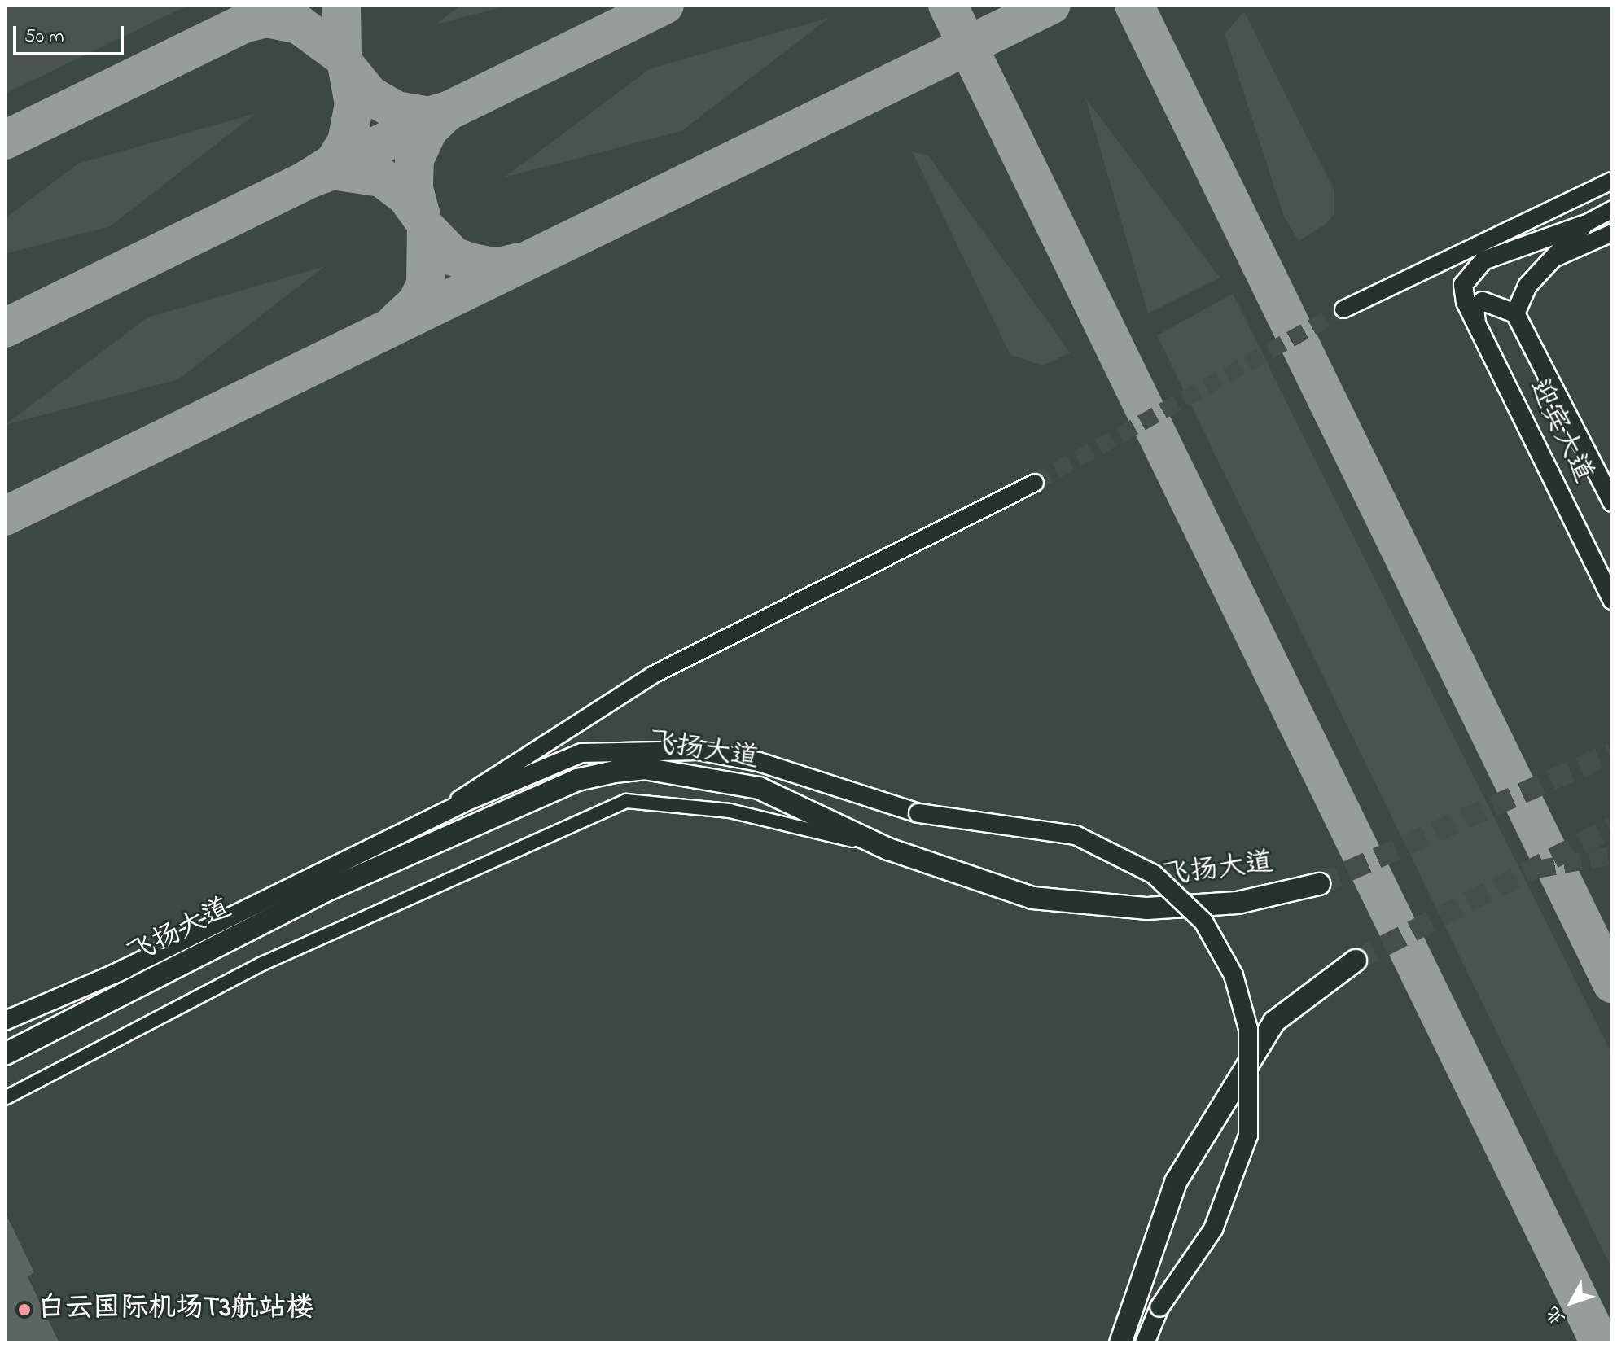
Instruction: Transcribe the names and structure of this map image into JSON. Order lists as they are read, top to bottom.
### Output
{
  "streets": {
    "main road": ["迎宾大道", "飞扬大道"]
  },
  "places": ["白云国际机场T3航站楼"],
  "scale_bar": "50 m",
  "north": "bottom left"
}
